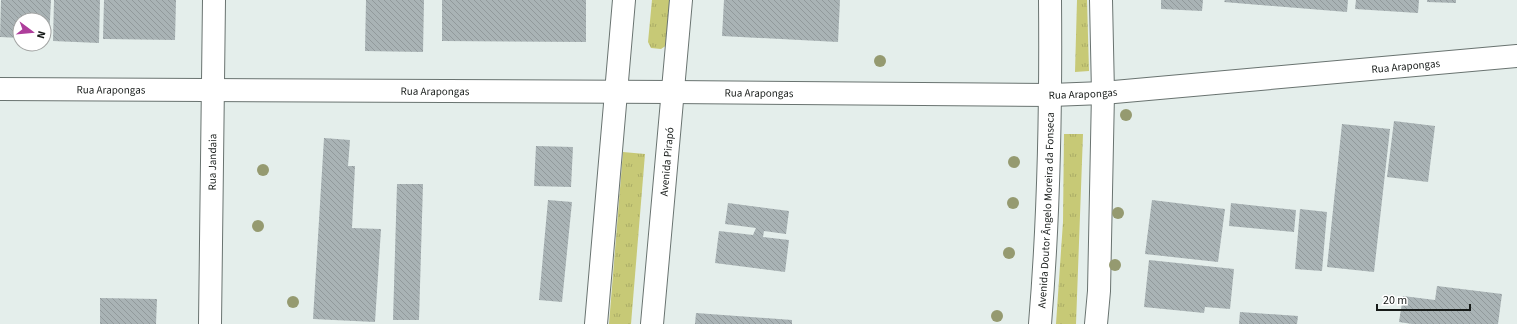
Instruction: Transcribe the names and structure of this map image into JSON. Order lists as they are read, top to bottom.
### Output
{
  "streets": {
    "street": [
      "Rua Arapongas",
      "Rua Jandaia",
      "Avenida Pirapó",
      "Avenida Doutor Ângelo Moreira da Fonseca"
    ]
  },
  "crossings": [
    ["Rua Arapongas", "Rua Jandaia"],
    ["Rua Arapongas", "Avenida Pirapó"],
    ["Rua Arapongas", "Avenida Doutor Ângelo Moreira da Fonseca"]
  ],
  "scale_bar": "20 m",
  "north": "right"
}
